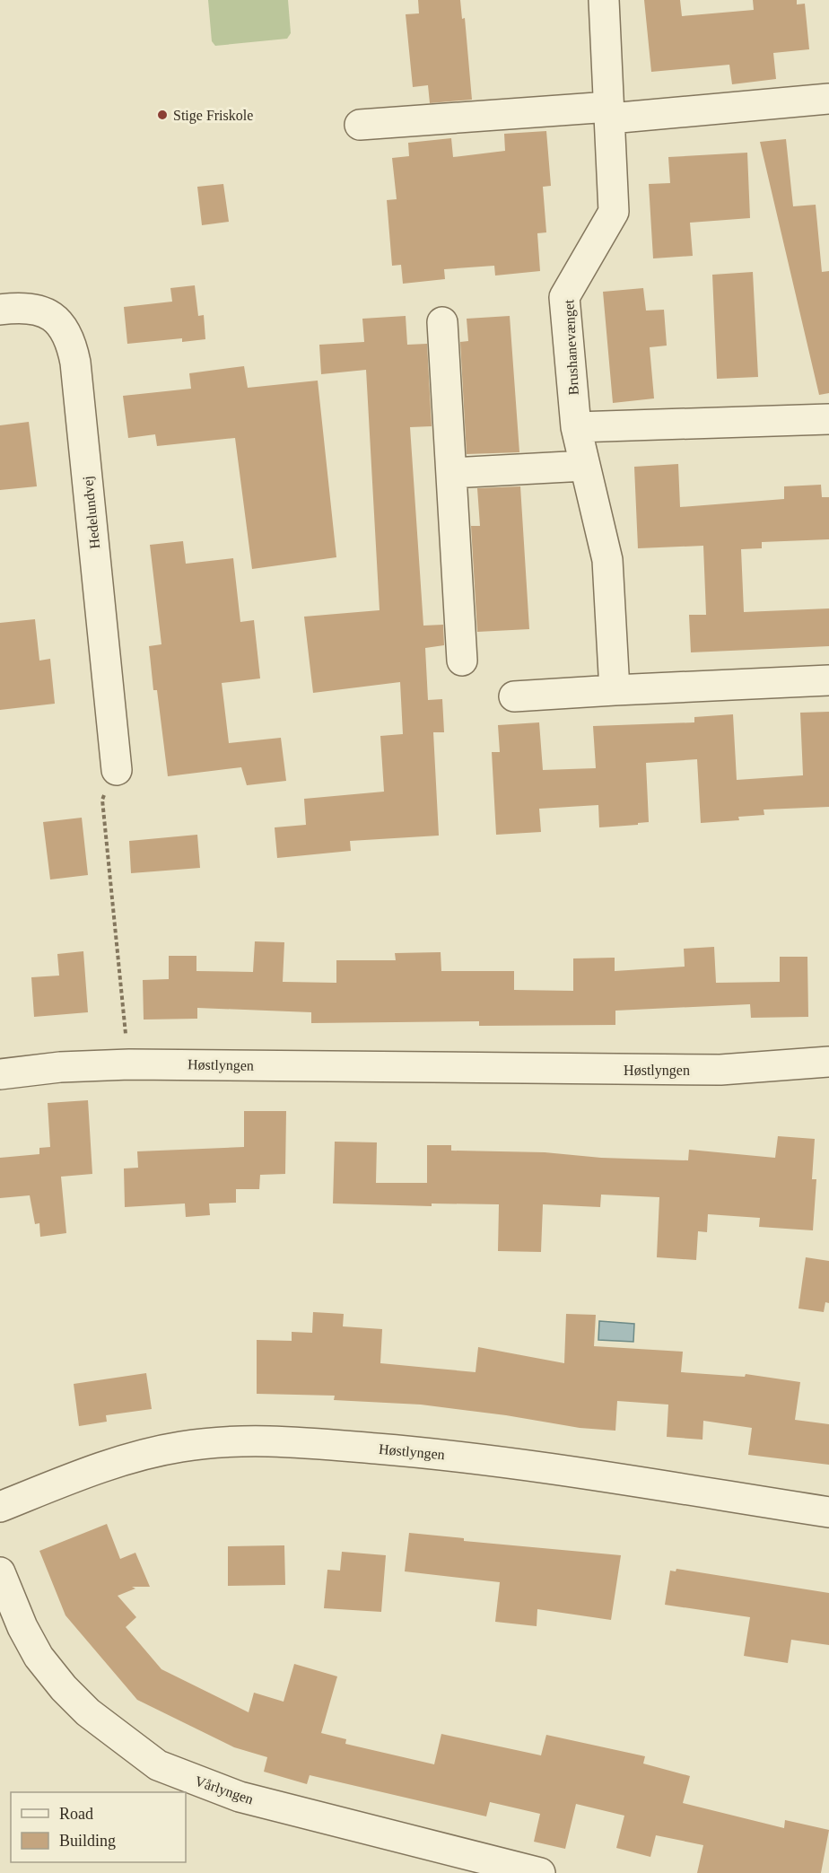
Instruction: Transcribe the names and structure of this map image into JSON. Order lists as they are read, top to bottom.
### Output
{
  "streets": {
    "street": [
      "Brushanevænget",
      "Hedelundvej",
      "Høstlyngen",
      "Vårlyngen"
    ]
  },
  "places": ["Stige Friskole"],
  "legend": ["Road", "Building"]
}
